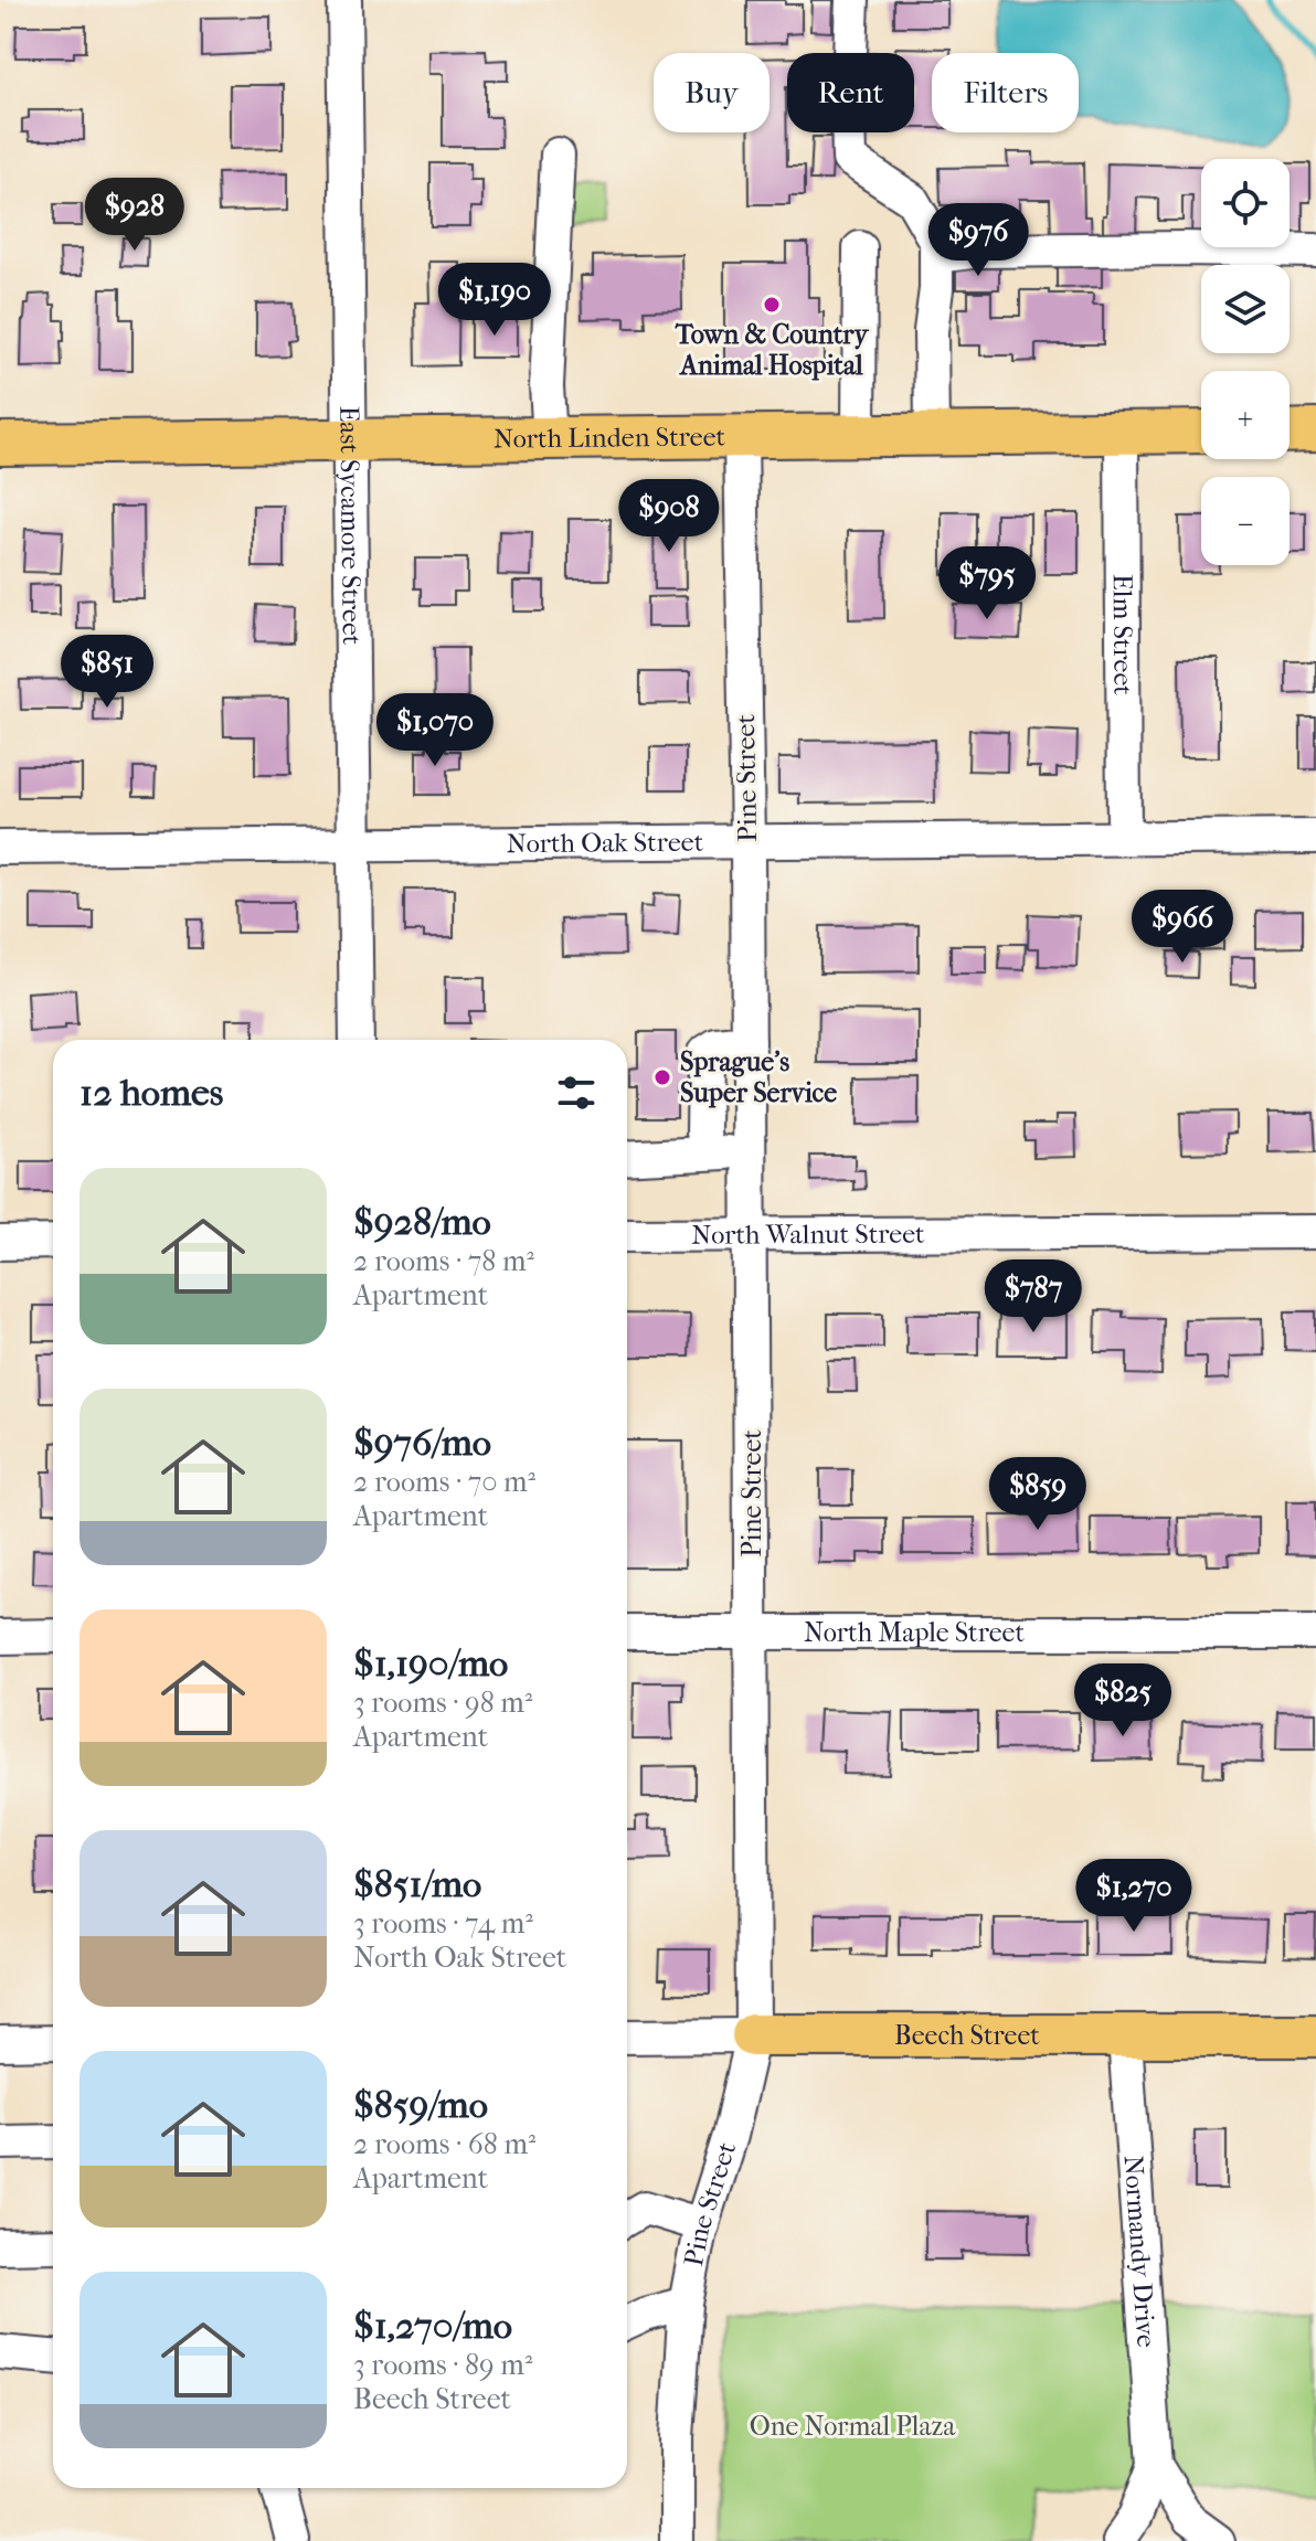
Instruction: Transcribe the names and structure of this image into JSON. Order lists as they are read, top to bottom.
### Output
{
  "streets": {
    "main road": ["North Linden Street", "Beech Street"],
    "street": [
      "East Sycamore Street",
      "Elm Street",
      "Pine Street",
      "North Oak Street",
      "North Walnut Street",
      "North Maple Street",
      "Normandy Drive"
    ]
  },
  "crossings": [
    ["North Linden Street", "East Sycamore Street"],
    ["North Linden Street", "Elm Street"],
    ["North Linden Street", "Pine Street"],
    ["East Sycamore Street", "North Oak Street"],
    ["Elm Street", "North Oak Street"],
    ["Pine Street", "North Oak Street"],
    ["Pine Street", "North Walnut Street"],
    ["Pine Street", "North Maple Street"],
    ["Pine Street", "Beech Street"],
    ["Beech Street", "Normandy Drive"]
  ],
  "parks": ["One Normal Plaza"],
  "places": ["Town & Country Animal Hospital", "Sprague's Super Service"],
  "page": {
    "chip": ["Buy", "Rent", "Filters"],
    "map_buttons": ["+", "−"],
    "price": [
      "$928",
      "$976",
      "$1,190",
      "$908",
      "$795",
      "$851",
      "$1,070",
      "$966",
      "$787",
      "$859",
      "$825",
      "$1,270"
    ],
    "heading": "12 homes",
    "list": [
      {
        "name": "$928/mo",
        "note": "2 rooms · 78 m² · Apartment"
      },
      {
        "name": "$976/mo",
        "note": "2 rooms · 70 m² · Apartment"
      },
      {
        "name": "$1,190/mo",
        "note": "3 rooms · 98 m² · Apartment"
      },
      {
        "name": "$851/mo",
        "note": "3 rooms · 74 m² · North Oak Street"
      },
      {
        "name": "$859/mo",
        "note": "2 rooms · 68 m² · Apartment"
      },
      {
        "name": "$1,270/mo",
        "note": "3 rooms · 89 m² · Beech Street"
      }
    ]
  }
}
